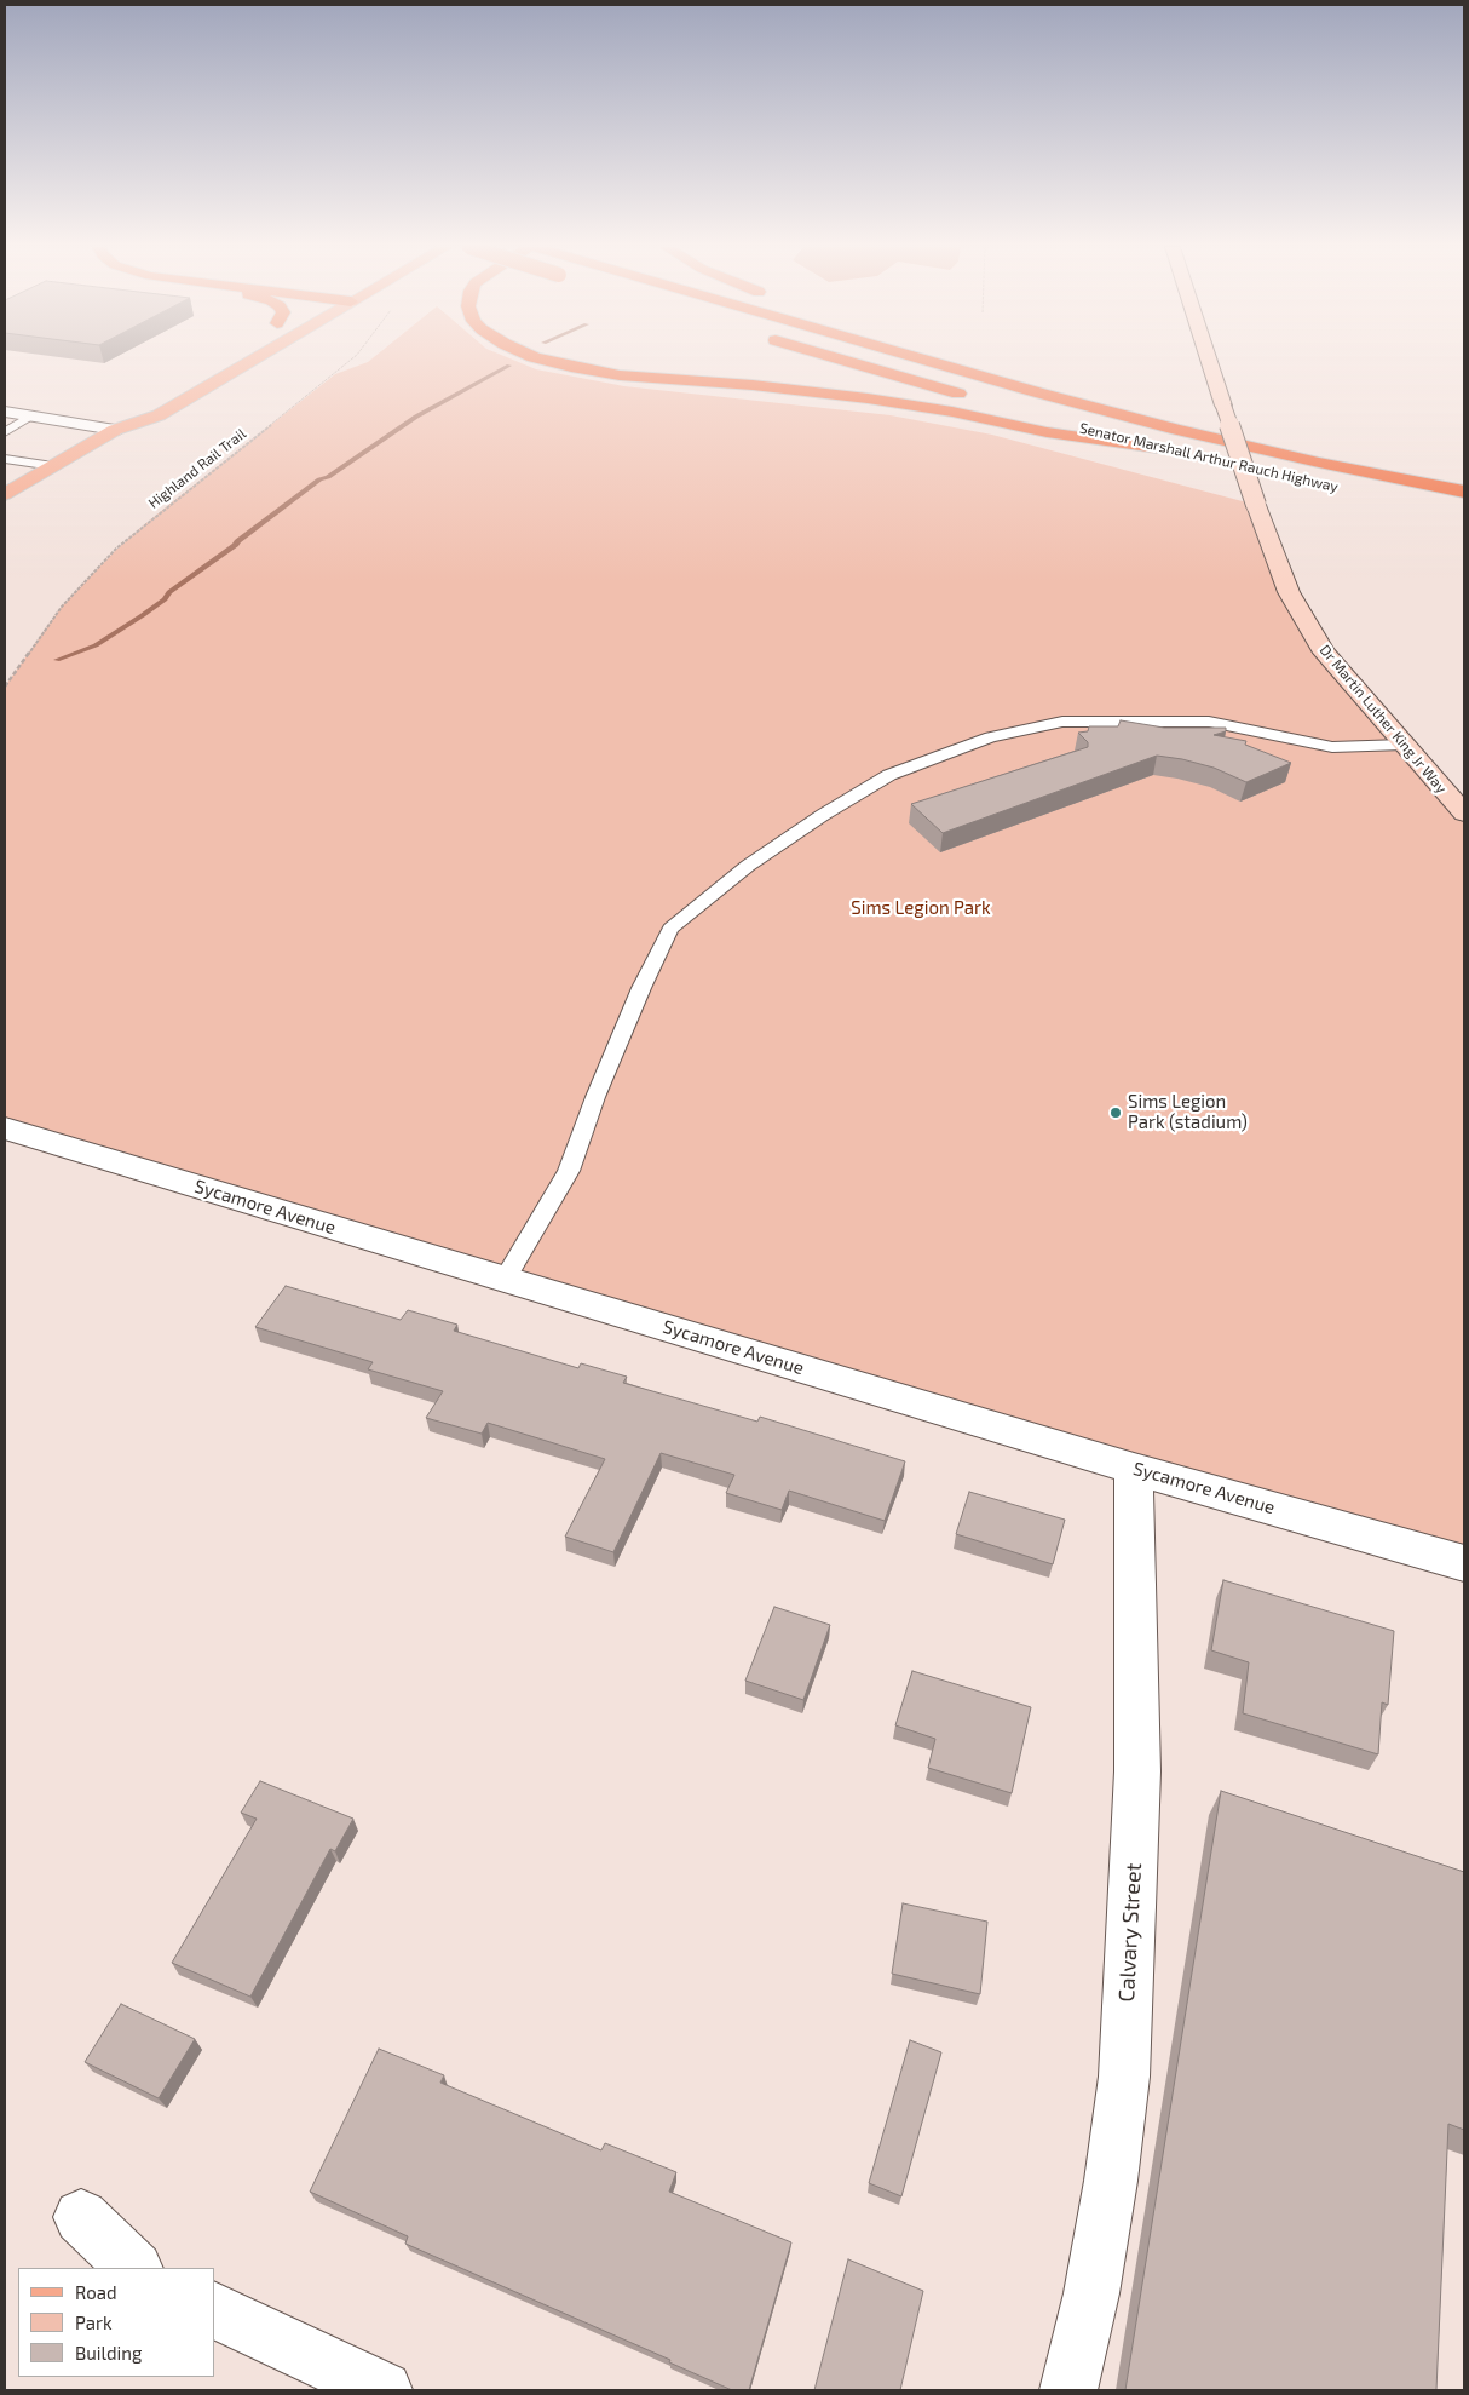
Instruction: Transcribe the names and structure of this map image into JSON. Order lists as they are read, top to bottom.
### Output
{
  "streets": {
    "highway": ["Senator Marshall Arthur Rauch Highway"],
    "main road": ["Dr Martin Luther King Jr Way"],
    "street": ["Sycamore Avenue", "Calvary Street"],
    "path": ["Highland Rail Trail"]
  },
  "crossings": [
    ["Sycamore Avenue", "Calvary Street"]
  ],
  "parks": ["Sims Legion Park"],
  "places": ["Sims Legion Park (stadium)"],
  "legend": ["Road", "Park", "Building"]
}
